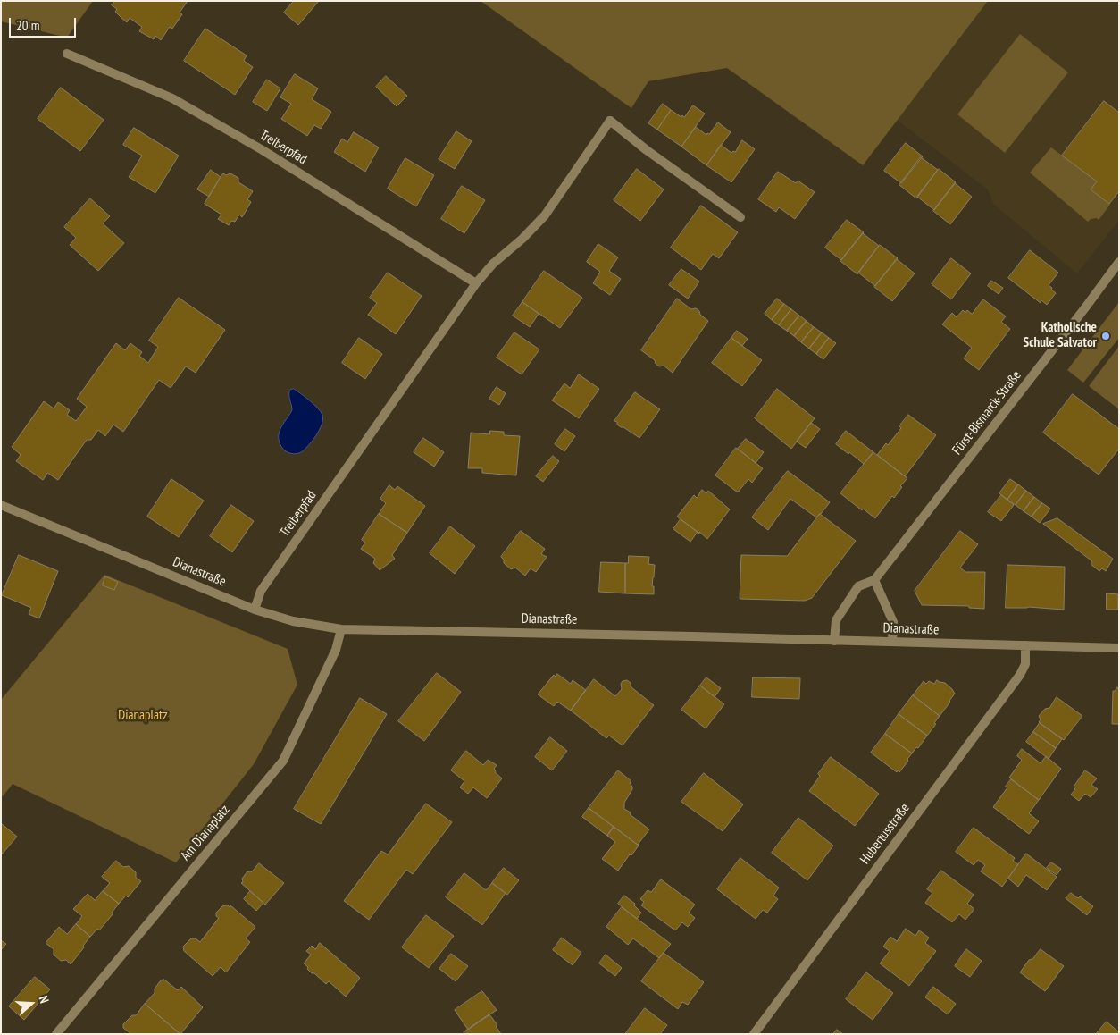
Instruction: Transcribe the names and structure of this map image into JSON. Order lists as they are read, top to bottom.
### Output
{
  "streets": {
    "street": [
      "Treiberpfad",
      "Fürst-Bismarck-Straße",
      "Dianastraße",
      "Am Dianaplatz",
      "Hubertusstraße"
    ]
  },
  "crossings": [
    ["Treiberpfad", "Dianastraße"],
    ["Fürst-Bismarck-Straße", "Dianastraße"],
    ["Dianastraße", "Am Dianaplatz"],
    ["Dianastraße", "Hubertusstraße"]
  ],
  "parks": ["Dianaplatz"],
  "places": ["Katholische Schule Salvator"],
  "scale_bar": "20 m",
  "north": "right"
}
